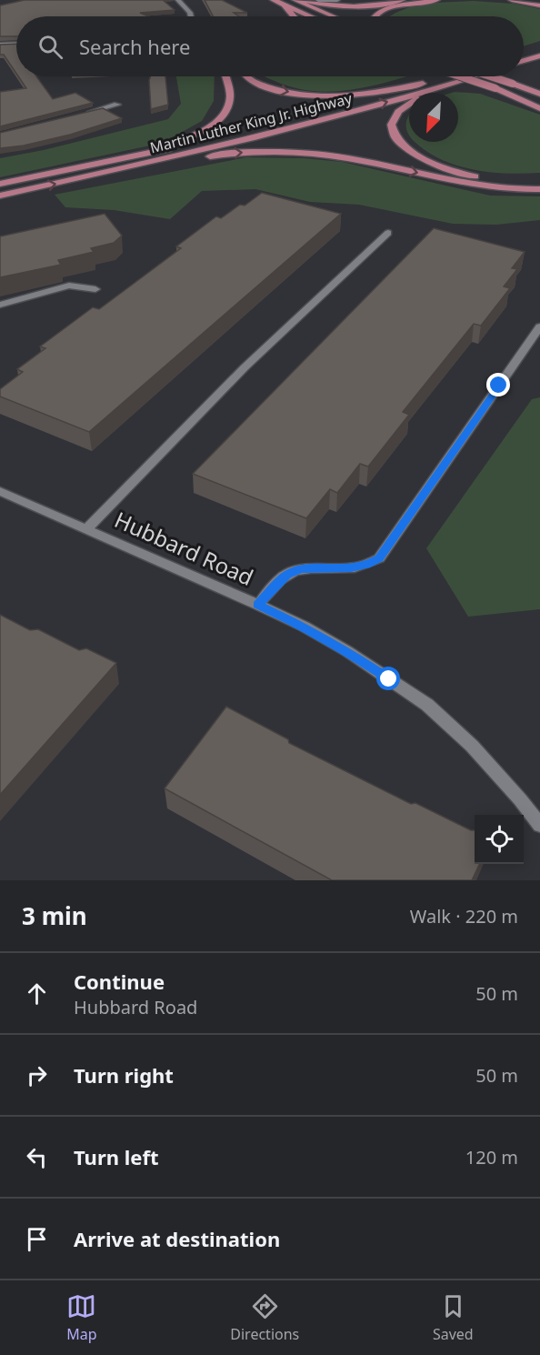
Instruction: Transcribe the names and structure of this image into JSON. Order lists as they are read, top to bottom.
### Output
{
  "streets": {
    "main road": ["Martin Luther King Jr. Highway"],
    "street": ["Hubbard Road"]
  },
  "north": "bottom left",
  "page": {
    "search": "Search here",
    "heading": ["3 min", "Walk · 220 m"],
    "list": [
      ["Continue", "Hubbard Road", "50 m"],
      ["Turn right", "50 m"],
      ["Turn left", "120 m"],
      "Arrive at destination"
    ],
    "nav": ["Map", "Directions", "Saved"]
  }
}
